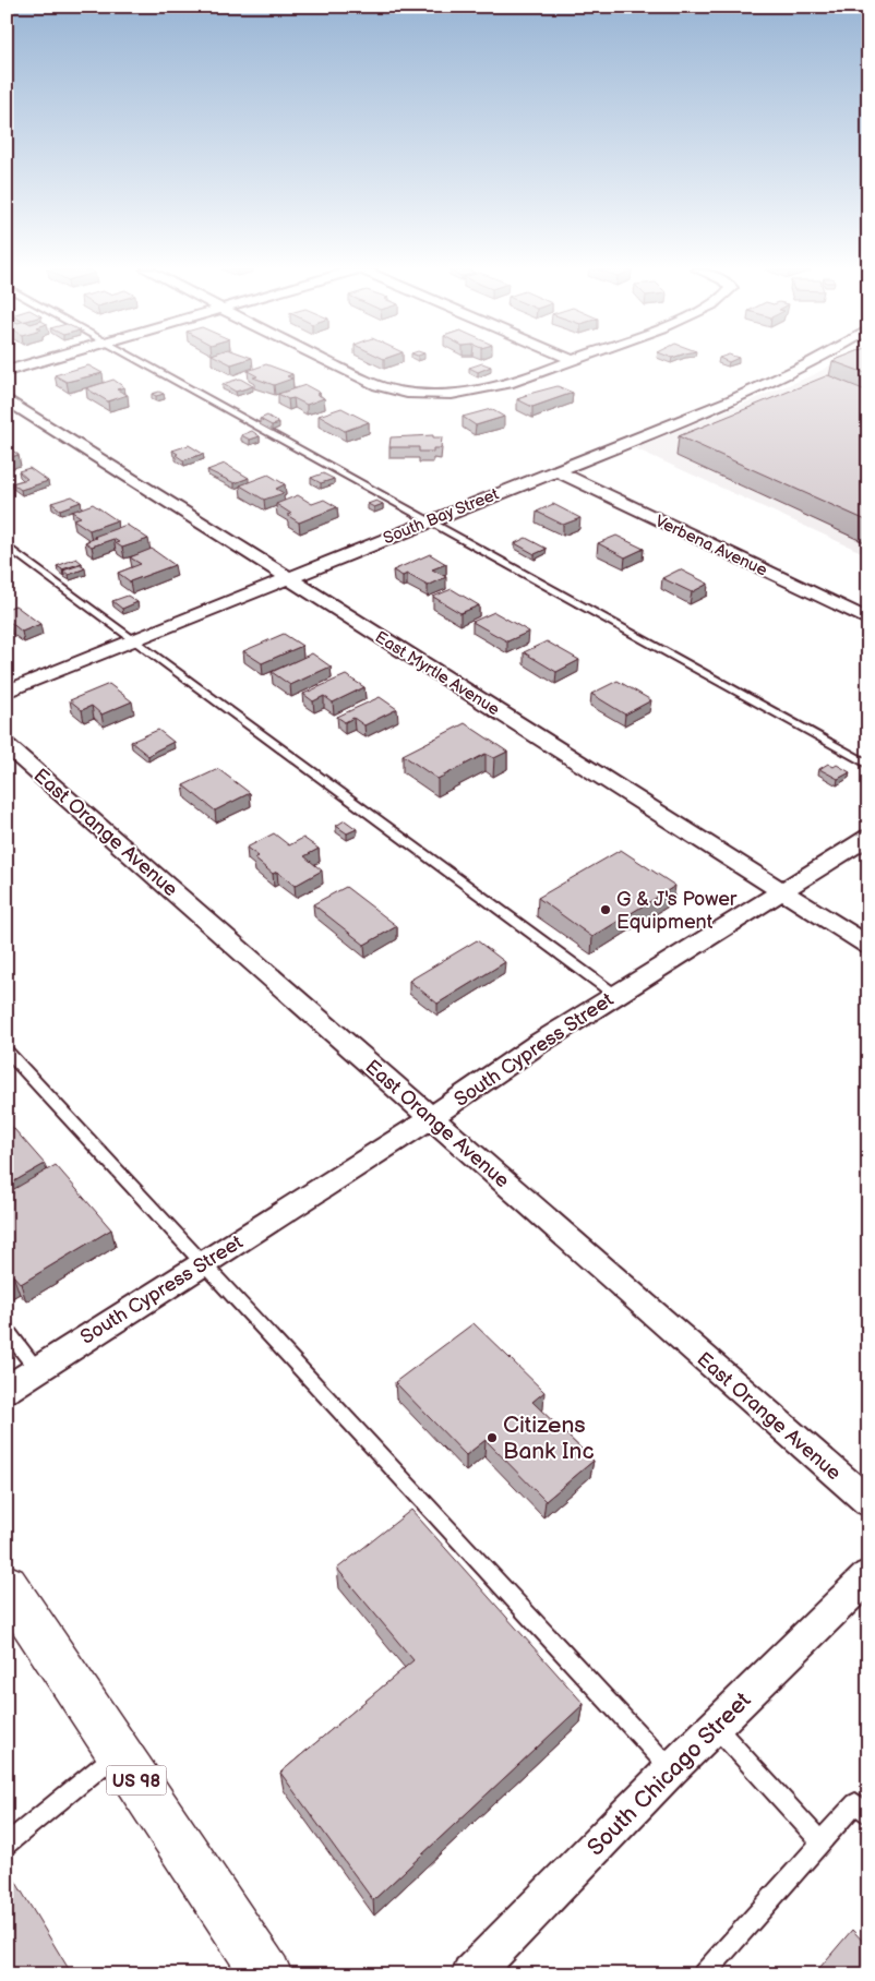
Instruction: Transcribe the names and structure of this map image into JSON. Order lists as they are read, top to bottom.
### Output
{
  "streets": {
    "main road": ["US 98"],
    "street": [
      "South Bay Street",
      "Verbena Avenue",
      "East Myrtle Avenue",
      "East Orange Avenue",
      "South Cypress Street",
      "South Chicago Street"
    ]
  },
  "crossings": [
    ["South Bay Street", "Verbena Avenue"],
    ["South Bay Street", "East Myrtle Avenue"],
    ["East Myrtle Avenue", "South Cypress Street"],
    ["East Orange Avenue", "South Cypress Street"]
  ],
  "places": ["G & J's Power Equipment", "Citizens Bank Inc"]
}
